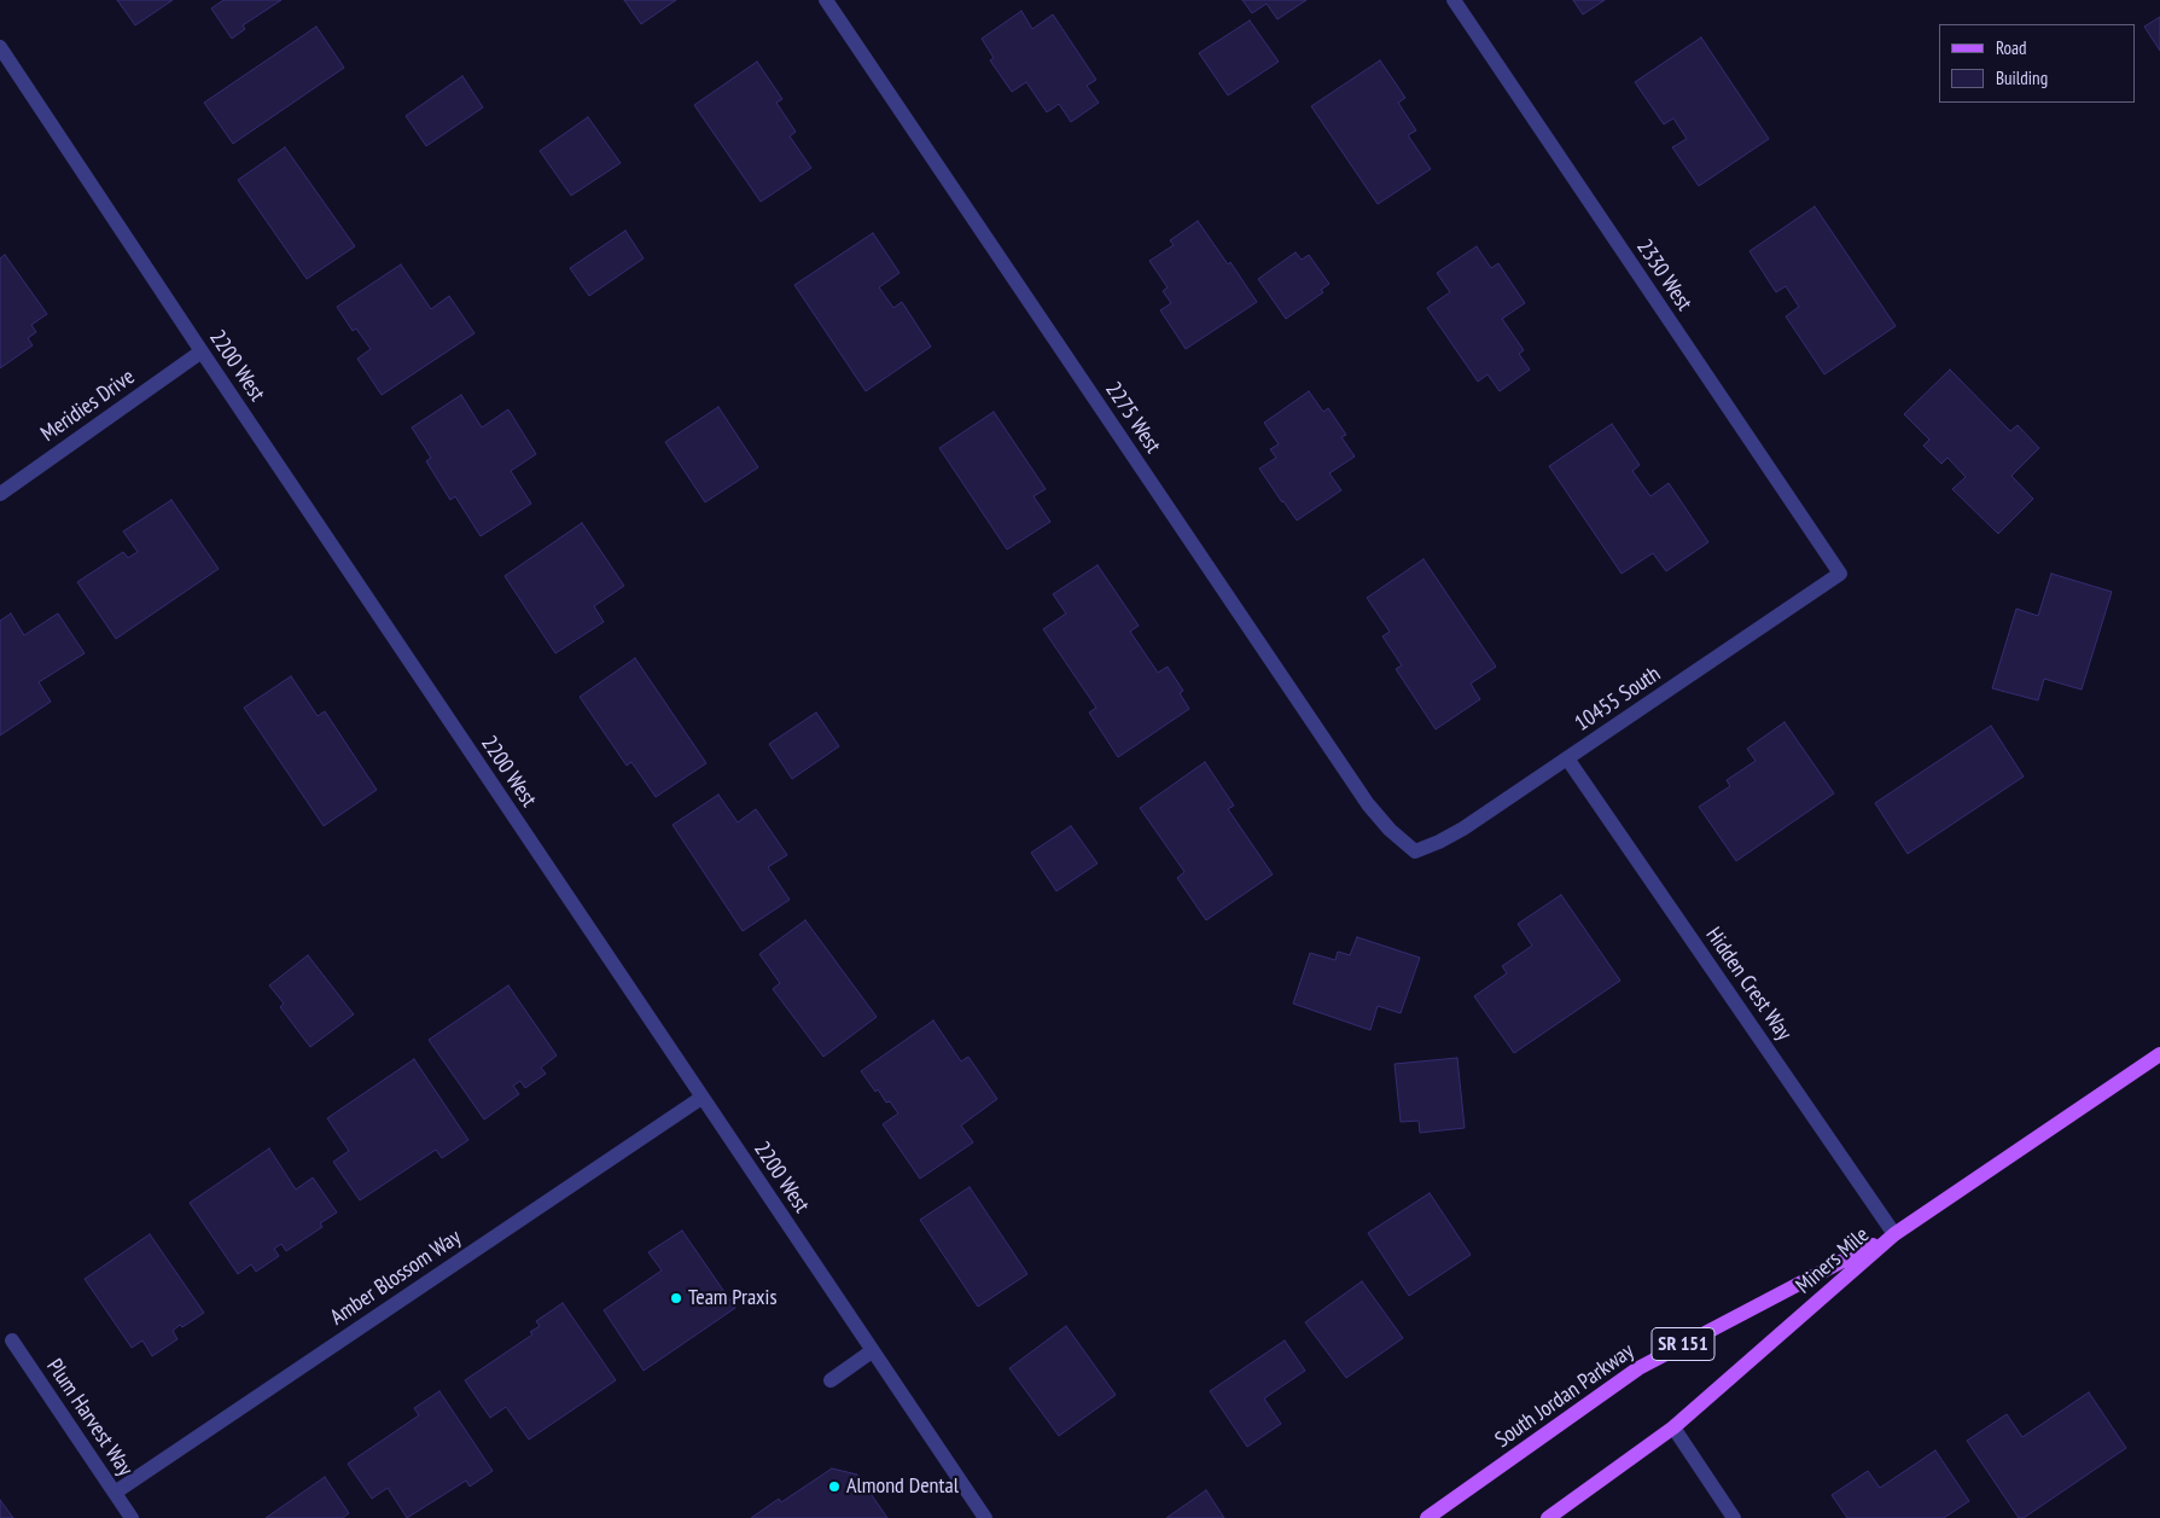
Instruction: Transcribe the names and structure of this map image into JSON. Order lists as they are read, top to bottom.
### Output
{
  "streets": {
    "main road": ["Miners Mile", "SR 151", "South Jordan Parkway"],
    "street": [
      "2330 West",
      "2200 West",
      "Meridies Drive",
      "2275 West",
      "10455 South",
      "Hidden Crest Way",
      "Amber Blossom Way",
      "Plum Harvest Way"
    ]
  },
  "crossings": [
    ["2330 West", "10455 South"],
    ["2200 West", "Meridies Drive"],
    ["2200 West", "Amber Blossom Way"],
    ["2275 West", "10455 South"],
    ["10455 South", "Hidden Crest Way"],
    ["Hidden Crest Way", "Miners Mile"],
    ["Hidden Crest Way", "South Jordan Parkway"],
    ["Miners Mile", "South Jordan Parkway"],
    ["Amber Blossom Way", "Plum Harvest Way"]
  ],
  "places": ["Team Praxis", "Almond Dental"],
  "legend": ["Road", "Building"]
}
